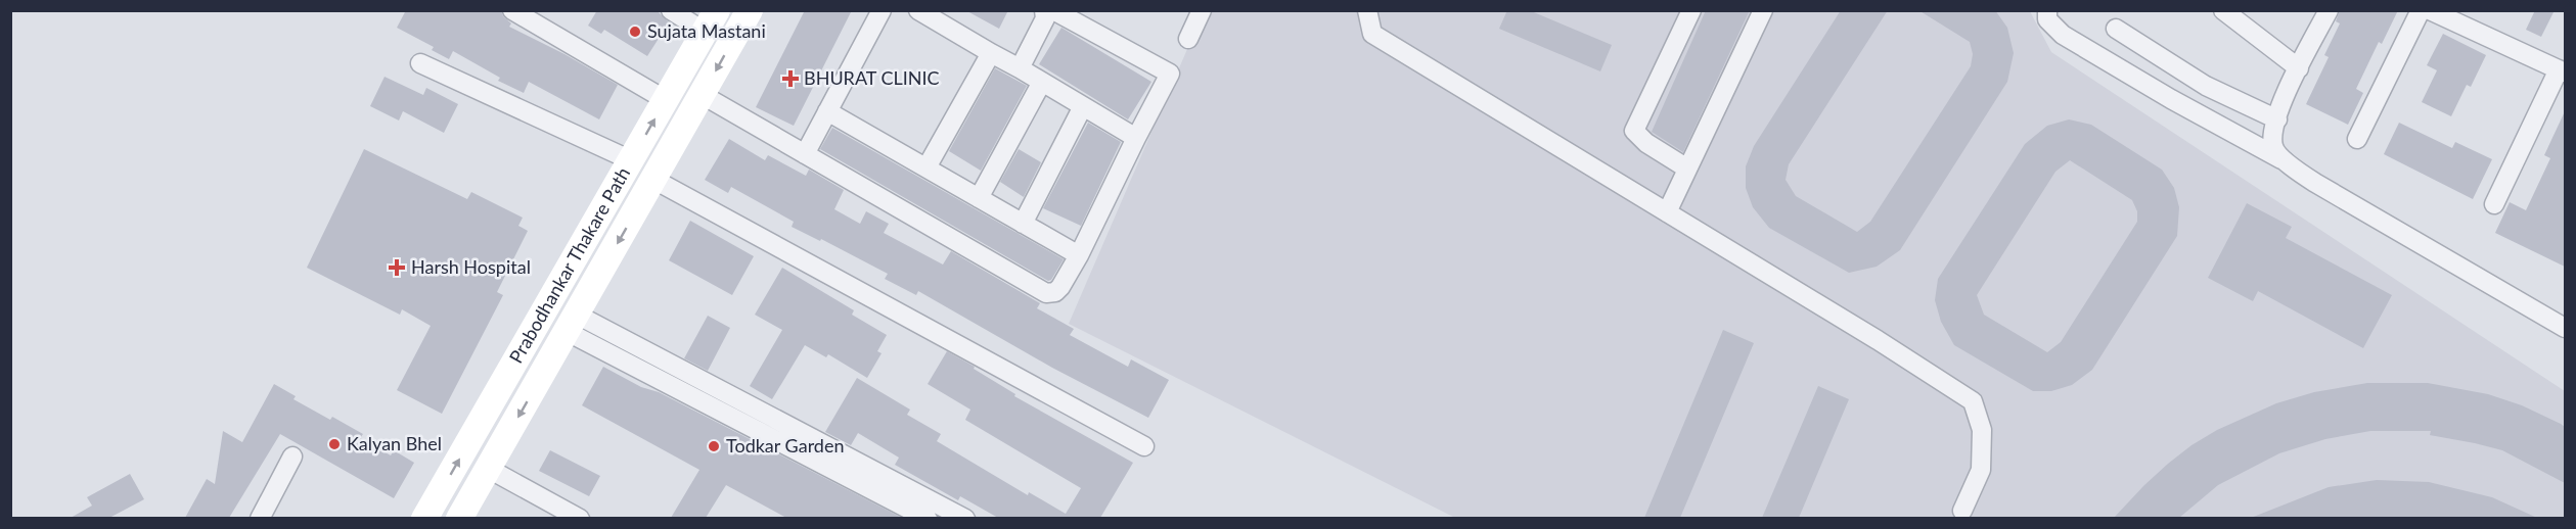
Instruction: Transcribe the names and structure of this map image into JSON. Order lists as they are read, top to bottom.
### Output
{
  "streets": {
    "main road": ["Prabodhankar Thakare Path"]
  },
  "places": {
    "other": ["Sujata Mastani", "Kalyan Bhel", "Todkar Garden"],
    "health": ["BHURAT CLINIC", "Harsh Hospital"]
  }
}
